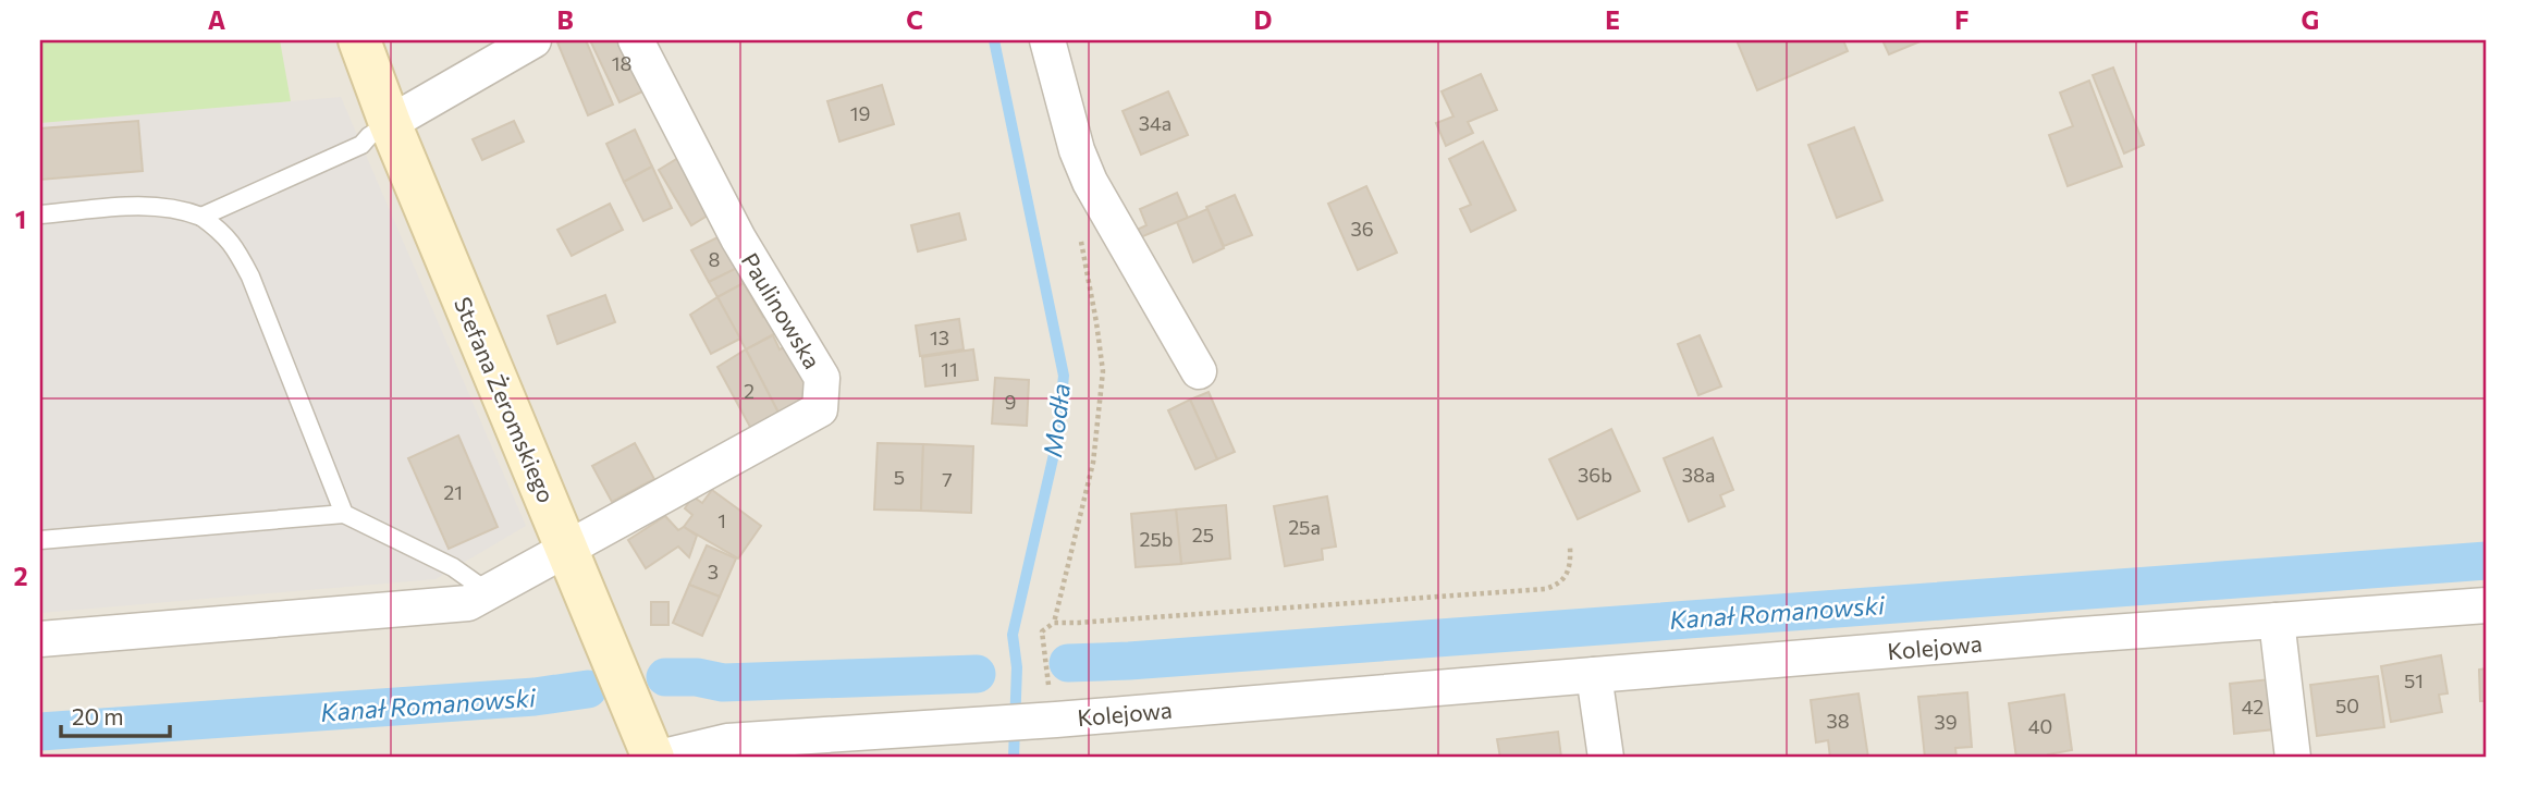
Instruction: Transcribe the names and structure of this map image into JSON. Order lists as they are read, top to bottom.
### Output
{
  "streets": {
    "street": ["Paulinowska", "Stefana Żeromskiego", "Kolejowa"]
  },
  "crossings": [
    ["Paulinowska", "Stefana Żeromskiego"],
    ["Stefana Żeromskiego", "Kolejowa"]
  ],
  "water": ["Modła", "Kanał Romanowski"],
  "house_numbers": [
    "18",
    "19",
    "34a",
    "36",
    "8",
    "13",
    "11",
    "2",
    "9",
    "36b",
    "38a",
    "5",
    "7",
    "21",
    "1",
    "25a",
    "25",
    "25b",
    "3",
    "51",
    "50",
    "42",
    "38",
    "39",
    "40"
  ],
  "scale_bar": "20 m",
  "grid": {
    "columns": [
      "A",
      "B",
      "C",
      "D",
      "E",
      "F",
      "G"
    ],
    "rows": ["1", "2"]
  }
}
